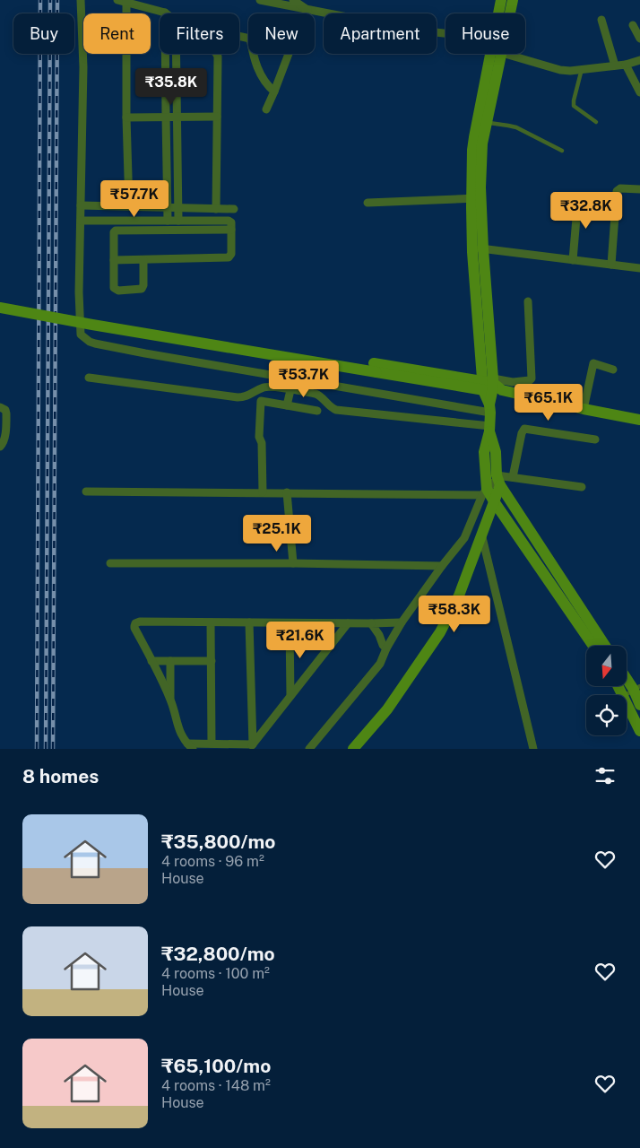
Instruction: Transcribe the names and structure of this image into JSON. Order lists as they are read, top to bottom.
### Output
{
  "north": "bottom",
  "page": {
    "chip": [
      "Buy",
      "Rent",
      "Filters",
      "New",
      "Apartment",
      "House"
    ],
    "price": [
      "₹35.8K",
      "₹57.7K",
      "₹32.8K",
      "₹53.7K",
      "₹65.1K",
      "₹25.1K",
      "₹58.3K",
      "₹21.6K"
    ],
    "heading": "8 homes",
    "list": [
      {
        "name": "₹35,800/mo",
        "note": "4 rooms · 96 m² · House"
      },
      {
        "name": "₹32,800/mo",
        "note": "4 rooms · 100 m² · House"
      },
      {
        "name": "₹65,100/mo",
        "note": "4 rooms · 148 m² · House"
      }
    ]
  }
}
